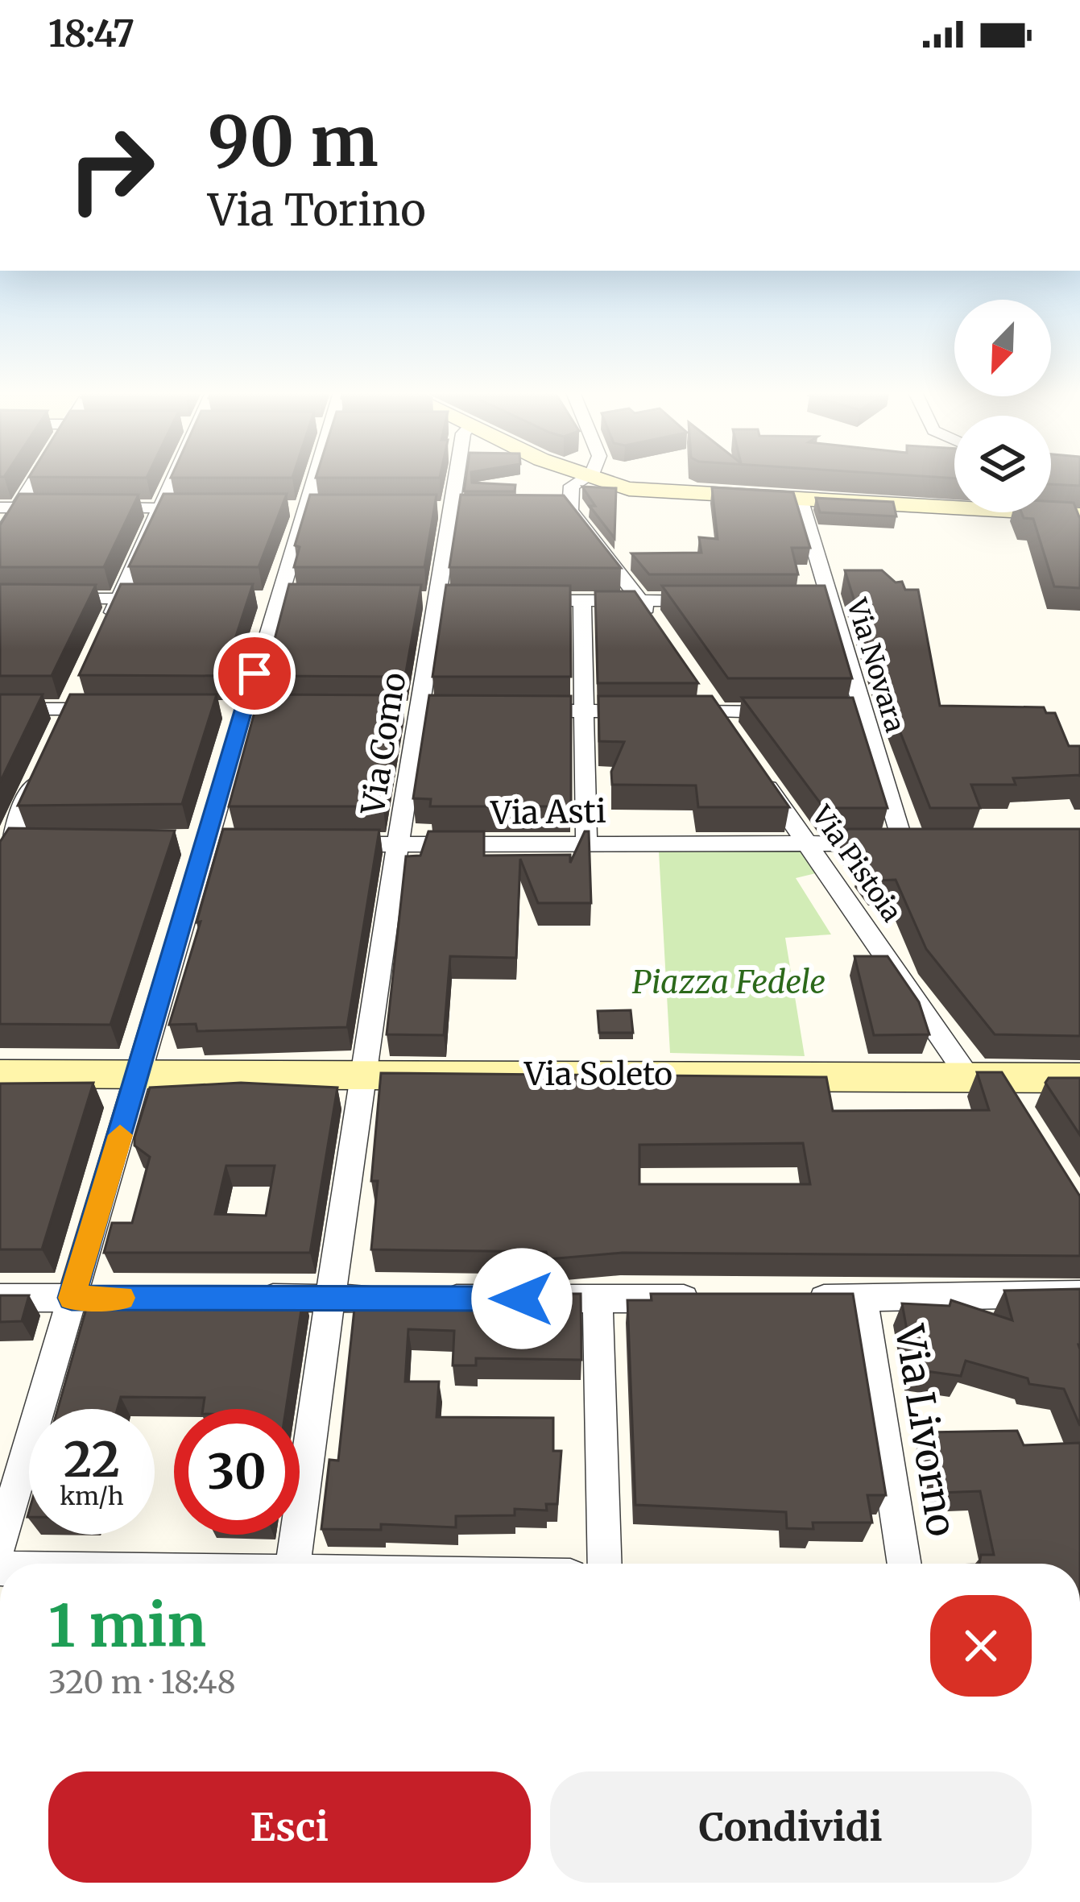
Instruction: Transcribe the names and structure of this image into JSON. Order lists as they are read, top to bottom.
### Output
{
  "streets": {
    "street": [
      "Via Novara",
      "Via Como",
      "Via Asti",
      "Via Pistoia",
      "Via Soleto",
      "Via Livorno"
    ]
  },
  "crossings": [
    ["Via Novara", "Via Asti"],
    ["Via Como", "Via Asti"],
    ["Via Como", "Via Soleto"],
    ["Via Asti", "Via Pistoia"],
    ["Via Pistoia", "Via Soleto"]
  ],
  "parks": ["Piazza Fedele"],
  "north": "bottom left",
  "page": {
    "status": "18:47",
    "turn": ["90 m", "Via Torino"],
    "speed": "22 km/h",
    "limit": "30",
    "heading": ["1 min", "320 m · 18:48"],
    "buttons": ["Esci", "Condividi"]
  }
}
